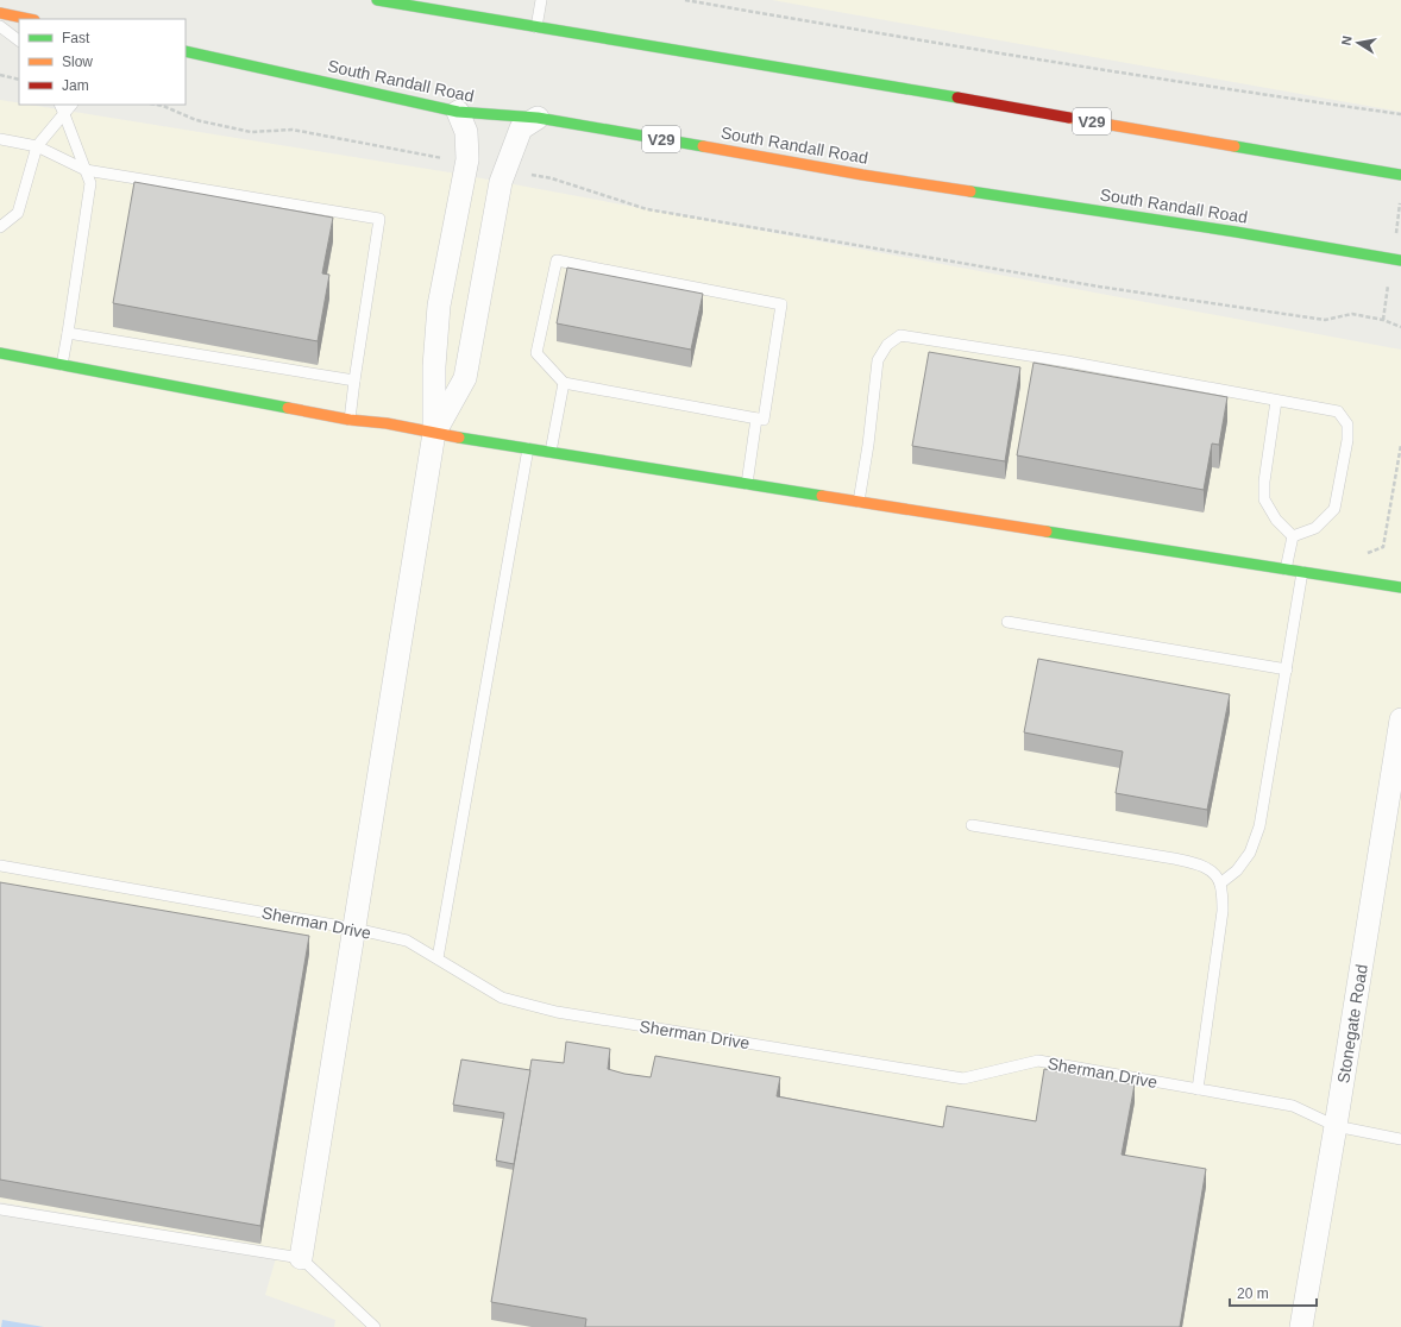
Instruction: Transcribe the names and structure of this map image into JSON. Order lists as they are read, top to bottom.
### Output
{
  "streets": {
    "main road": ["South Randall Road", "V29"],
    "street": ["Stonegate Road"],
    "lane": ["Sherman Drive"]
  },
  "crossings": [
    ["Sherman Drive", "Stonegate Road"]
  ],
  "legend": ["Fast", "Slow", "Jam"],
  "scale_bar": "20 m",
  "north": "left"
}
